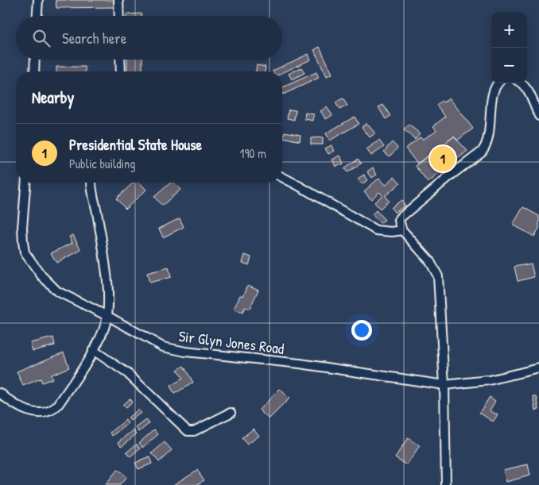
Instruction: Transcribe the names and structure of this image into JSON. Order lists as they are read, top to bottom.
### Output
{
  "streets": {
    "street": ["Sir Glyn Jones Road"]
  },
  "page": {
    "map_buttons": ["+", "−"],
    "search": "Search here",
    "heading": "Nearby",
    "list": [
      {
        "mark": "1",
        "name": "Presidential State House",
        "note": "Public building",
        "value": "190 m"
      }
    ],
    "pins": "1"
  }
}
